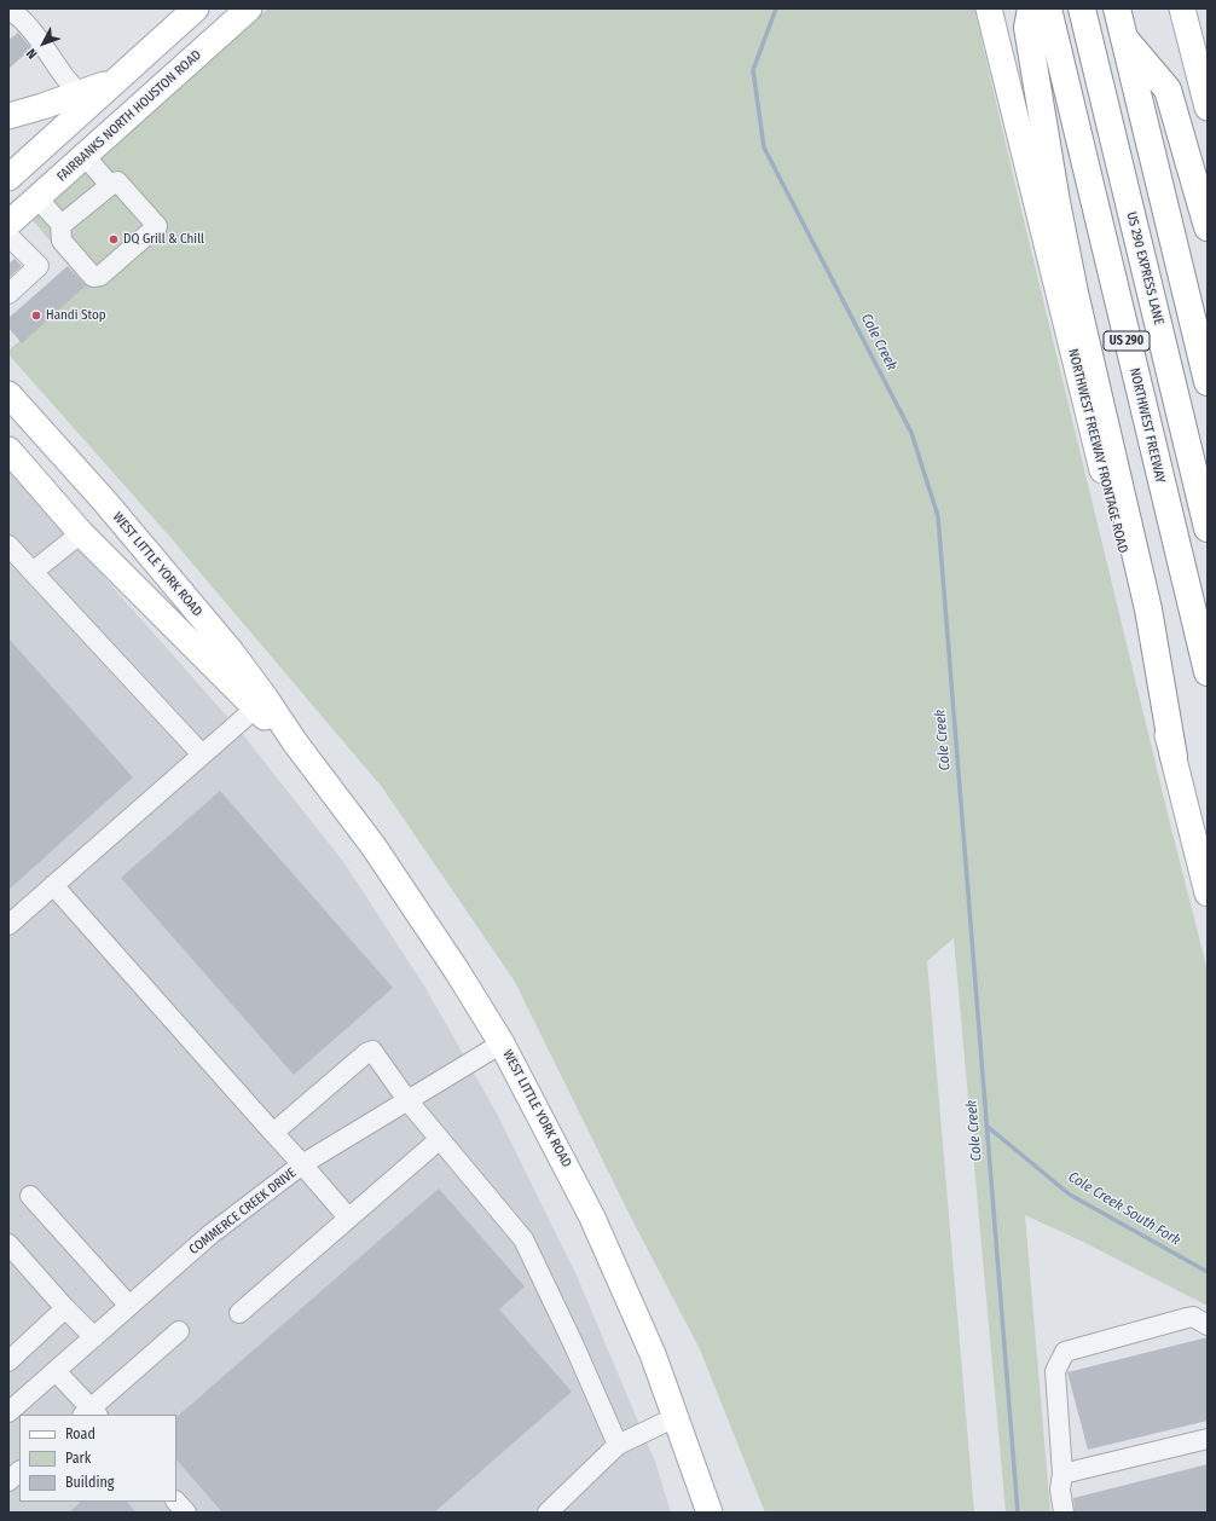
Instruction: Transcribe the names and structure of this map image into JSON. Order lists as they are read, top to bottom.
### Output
{
  "streets": {
    "highway": ["US 290 EXPRESS LANE", "US 290", "NORTHWEST FREEWAY"],
    "main road": ["FAIRBANKS NORTH HOUSTON ROAD", "NORTHWEST FREEWAY FRONTAGE ROAD", "WEST LITTLE YORK ROAD"],
    "street": ["COMMERCE CREEK DRIVE"]
  },
  "crossings": [
    ["WEST LITTLE YORK ROAD", "COMMERCE CREEK DRIVE"]
  ],
  "water": ["Cole Creek", "Cole Creek South Fork"],
  "places": ["DQ Grill & Chill", "Handi Stop"],
  "legend": ["Road", "Park", "Building"],
  "north": "bottom left"
}
